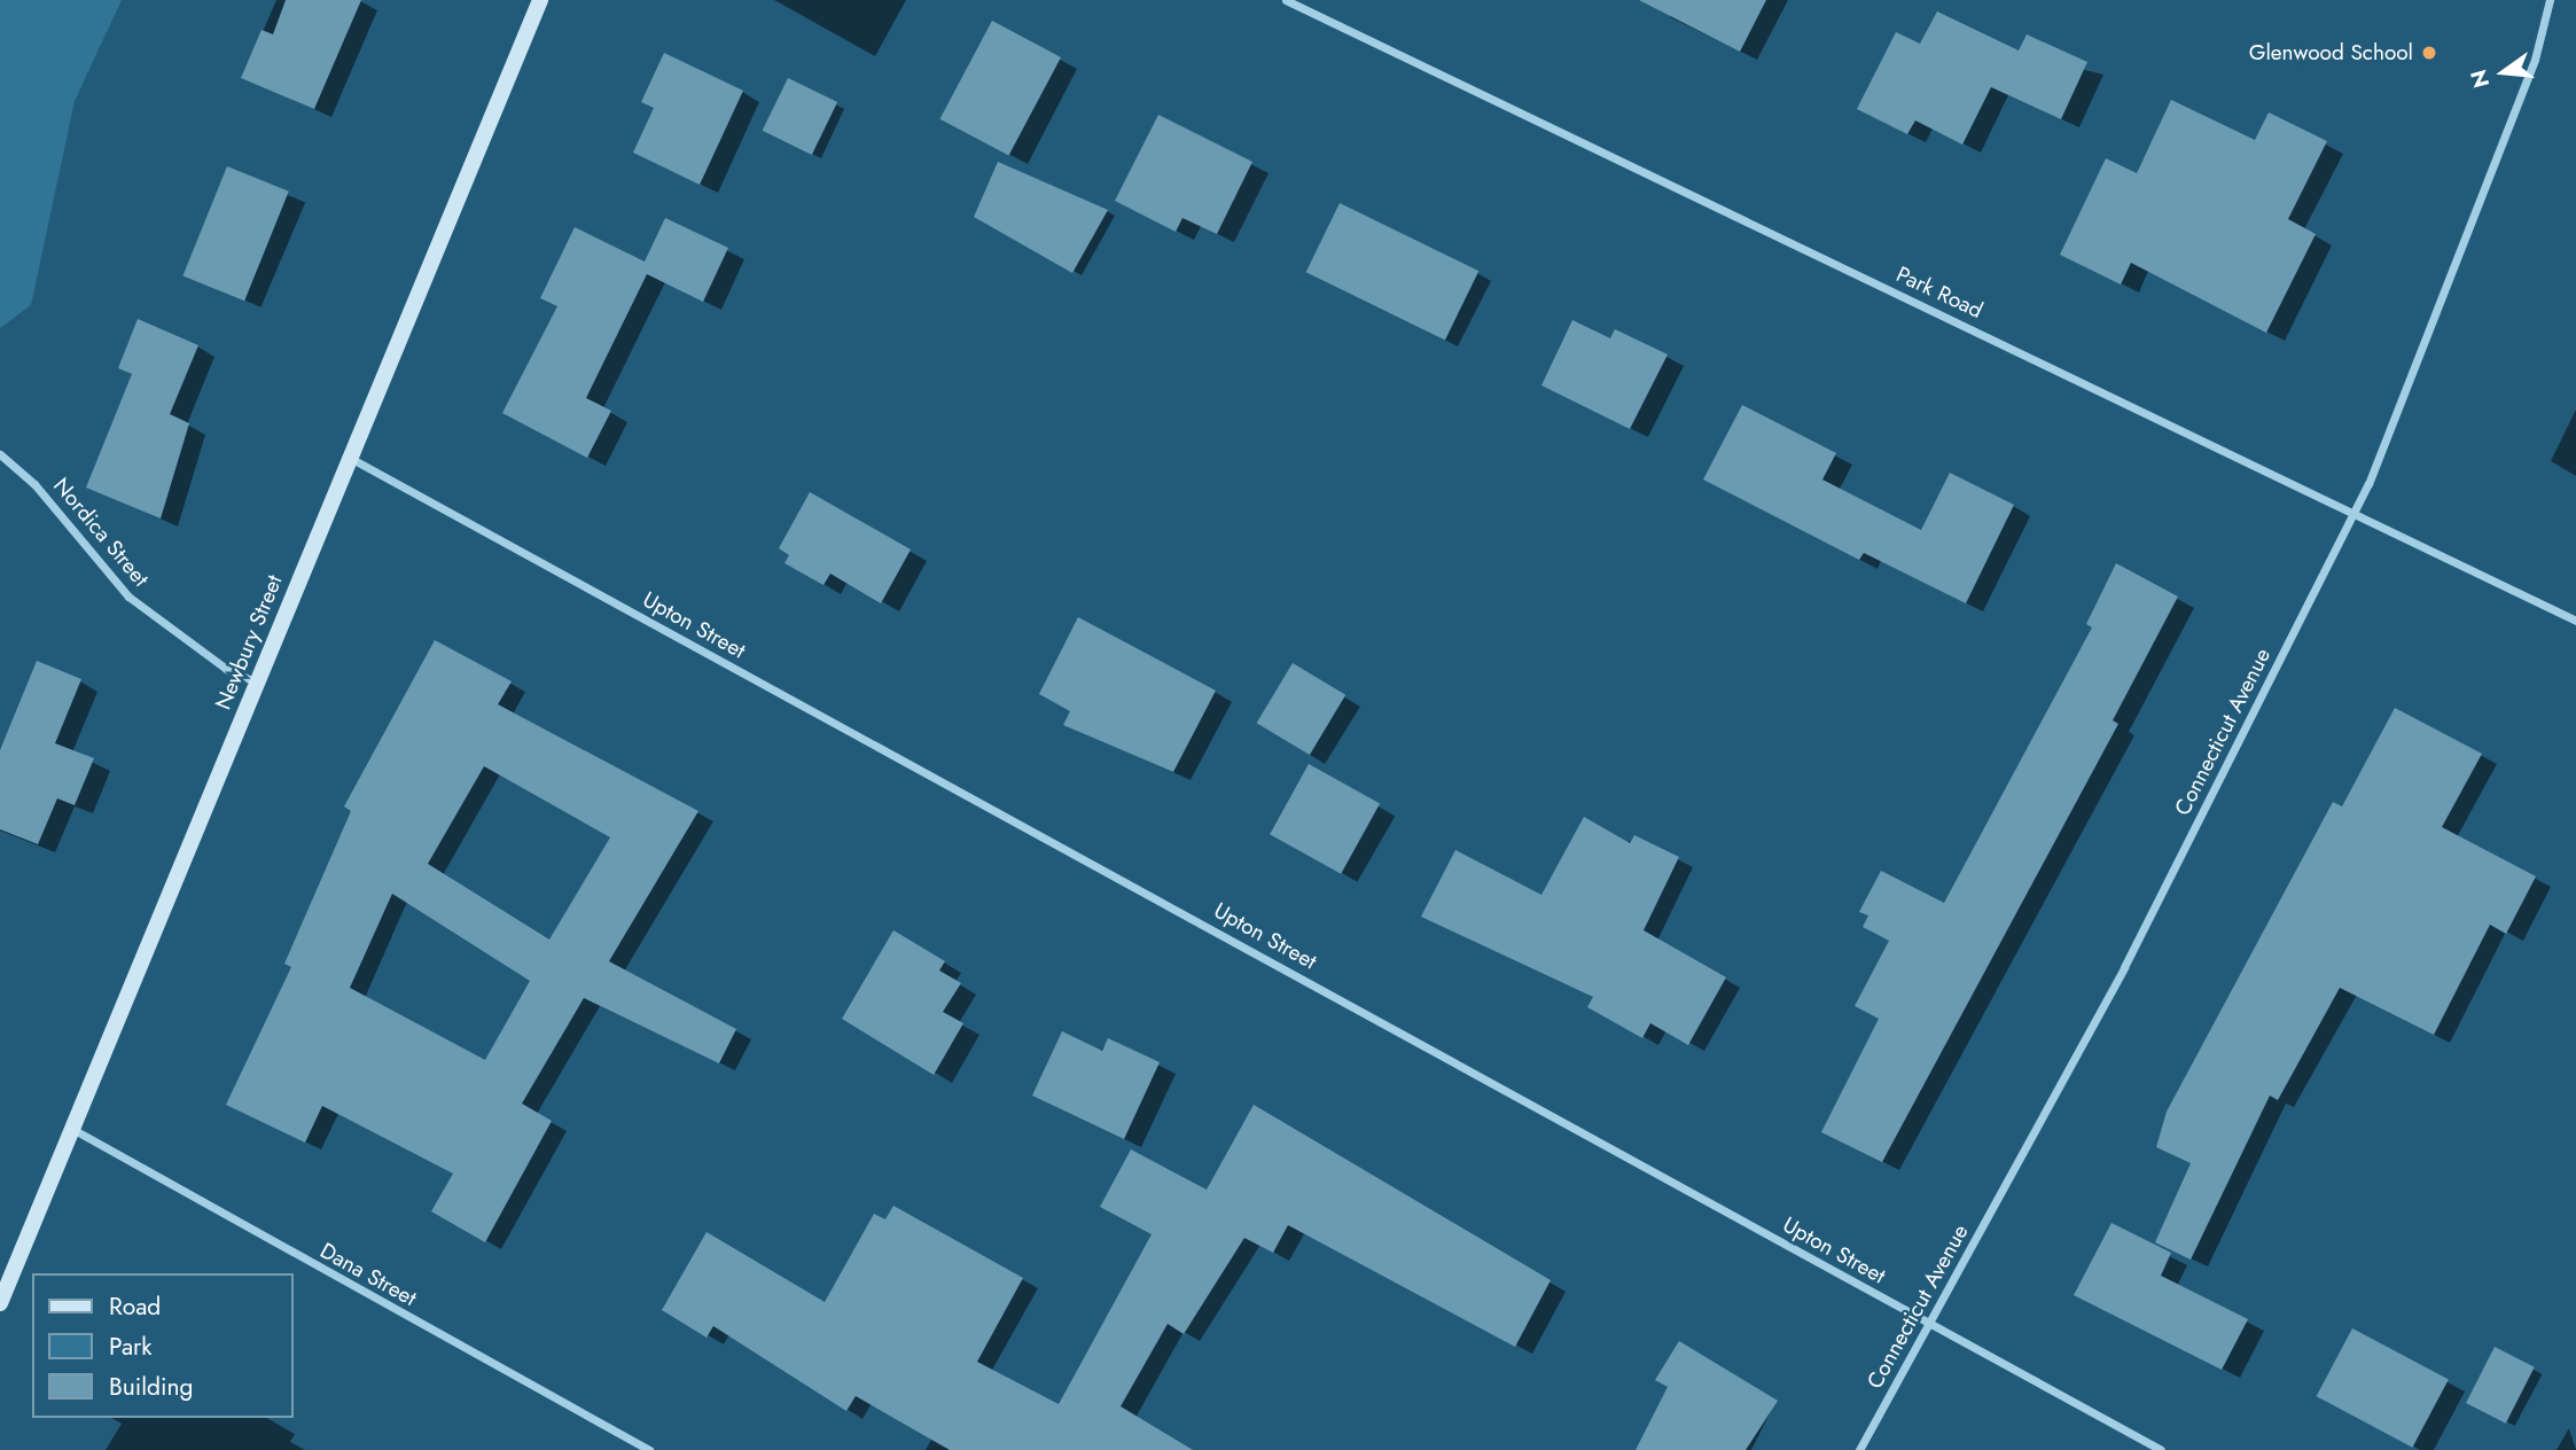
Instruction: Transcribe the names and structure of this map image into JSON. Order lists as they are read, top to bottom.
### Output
{
  "streets": {
    "street": [
      "Park Road",
      "Nordica Street",
      "Upton Street",
      "Newbury Street",
      "Connecticut Avenue",
      "Dana Street"
    ]
  },
  "crossings": [
    ["Park Road", "Connecticut Avenue"],
    ["Nordica Street", "Newbury Street"],
    ["Upton Street", "Newbury Street"],
    ["Upton Street", "Connecticut Avenue"],
    ["Newbury Street", "Dana Street"]
  ],
  "places": ["Glenwood School"],
  "legend": ["Road", "Park", "Building"],
  "north": "left"
}
